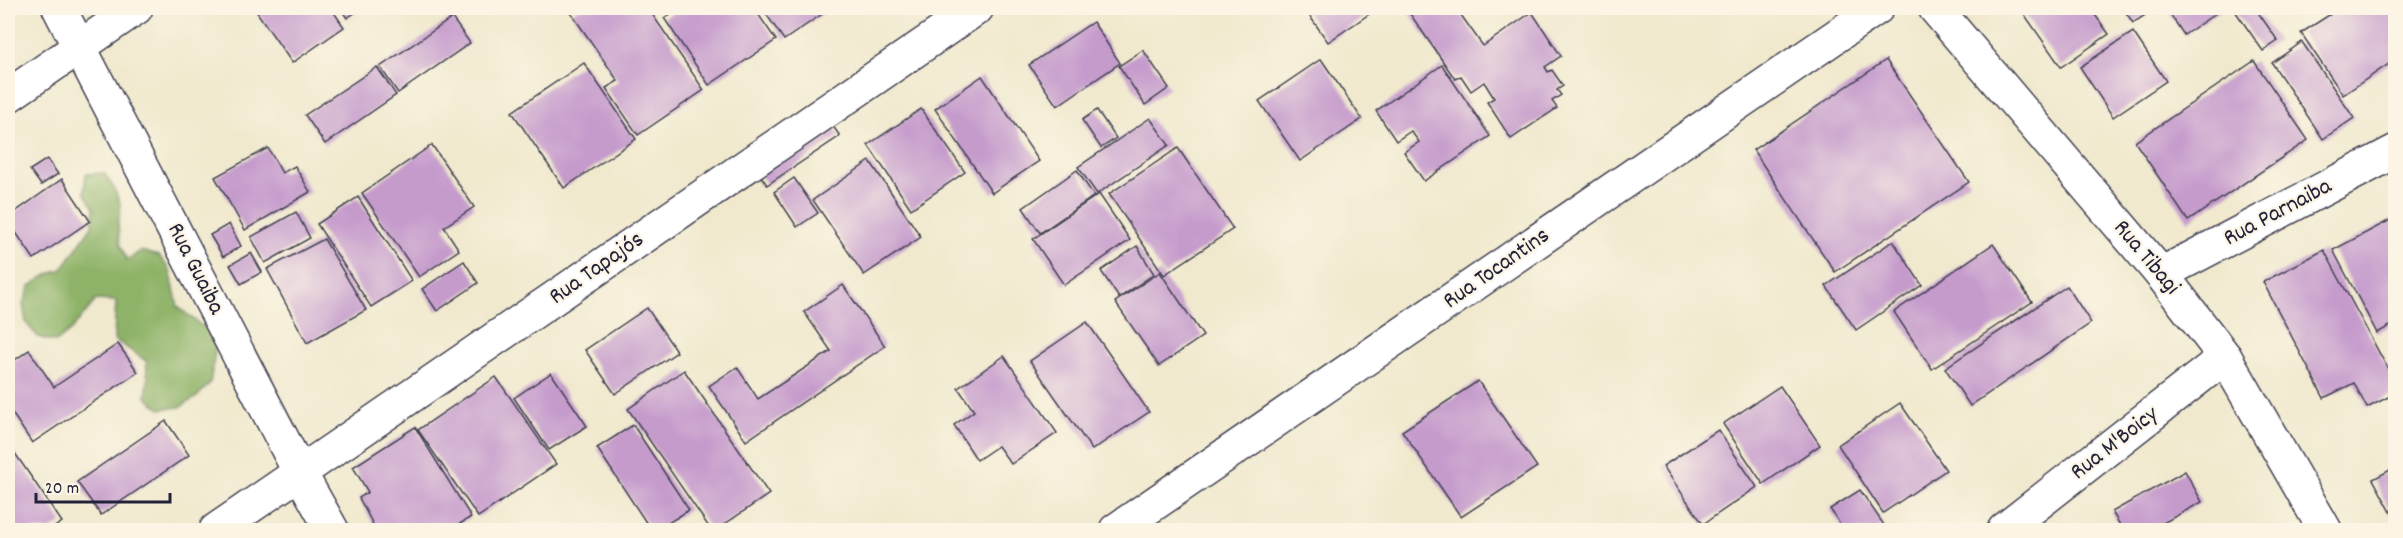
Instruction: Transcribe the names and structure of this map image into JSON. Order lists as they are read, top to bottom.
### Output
{
  "streets": {
    "street": [
      "Rua Parnaiba",
      "Rua Tibagi",
      "Rua Guaiba",
      "Rua Tapajós",
      "Rua Tocantins",
      "Rua M'Boicy"
    ]
  },
  "crossings": [
    ["Rua Parnaiba", "Rua Tibagi"],
    ["Rua Tibagi", "Rua M'Boicy"],
    ["Rua Guaiba", "Rua Tapajós"]
  ],
  "scale_bar": "20 m"
}
